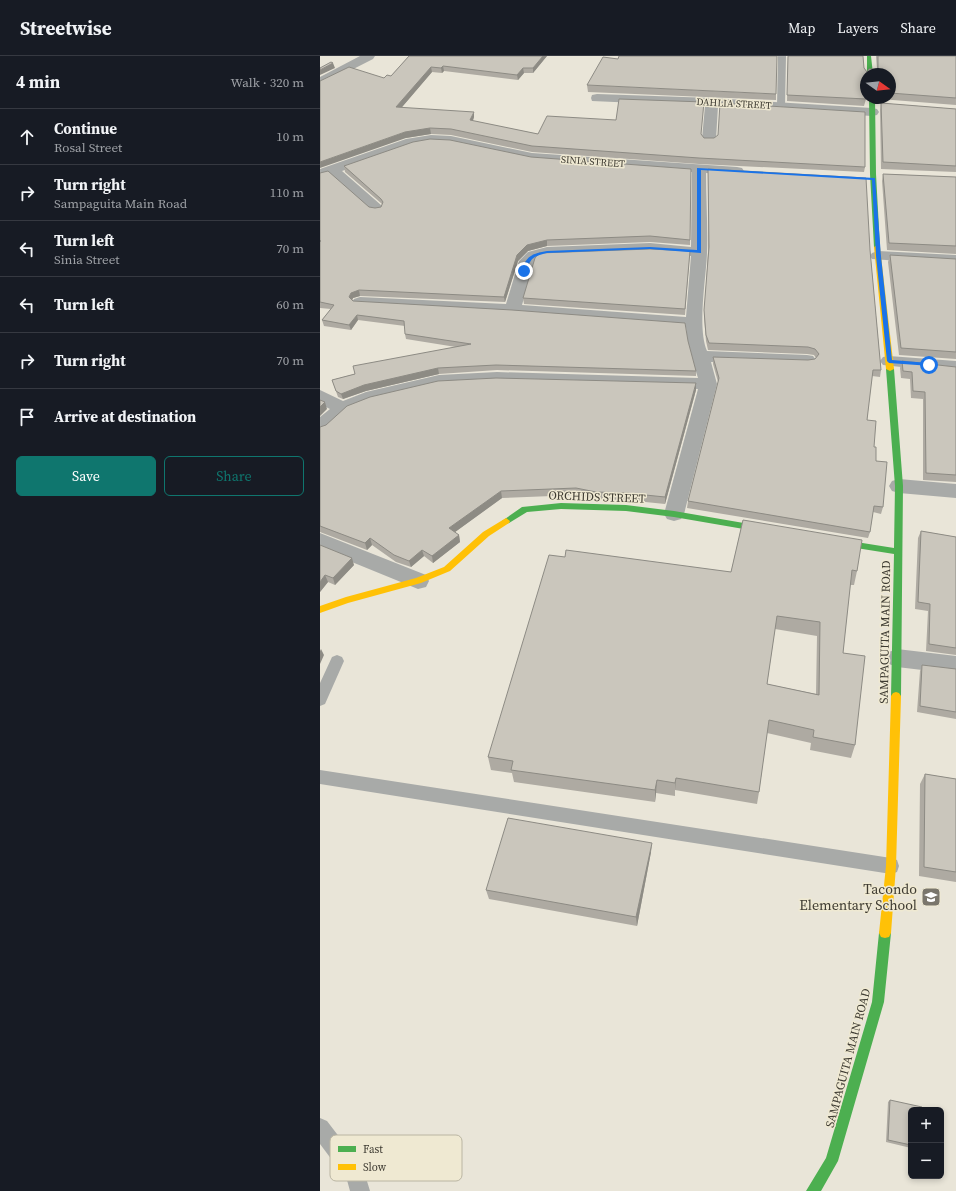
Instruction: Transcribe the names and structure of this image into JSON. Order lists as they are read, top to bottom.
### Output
{
  "streets": {
    "street": [
      "DAHLIA STREET",
      "SINIA STREET",
      "ORCHIDS STREET",
      "SAMPAGUITA MAIN ROAD"
    ]
  },
  "crossings": [
    ["DAHLIA STREET", "SAMPAGUITA MAIN ROAD"]
  ],
  "places": {
    "school or university": ["Tacondo Elementary School"]
  },
  "legend": ["Fast", "Slow"],
  "north": "right",
  "page": {
    "header": "Streetwise",
    "nav": ["Map", "Layers", "Share"],
    "heading": ["4 min", "Walk · 320 m"],
    "list": [
      ["Continue", "Rosal Street", "10 m"],
      ["Turn right", "Sampaguita Main Road", "110 m"],
      ["Turn left", "Sinia Street", "70 m"],
      ["Turn left", "60 m"],
      ["Turn right", "70 m"],
      "Arrive at destination"
    ],
    "buttons": ["Save", "Share"],
    "map_buttons": ["+", "−"]
  }
}
